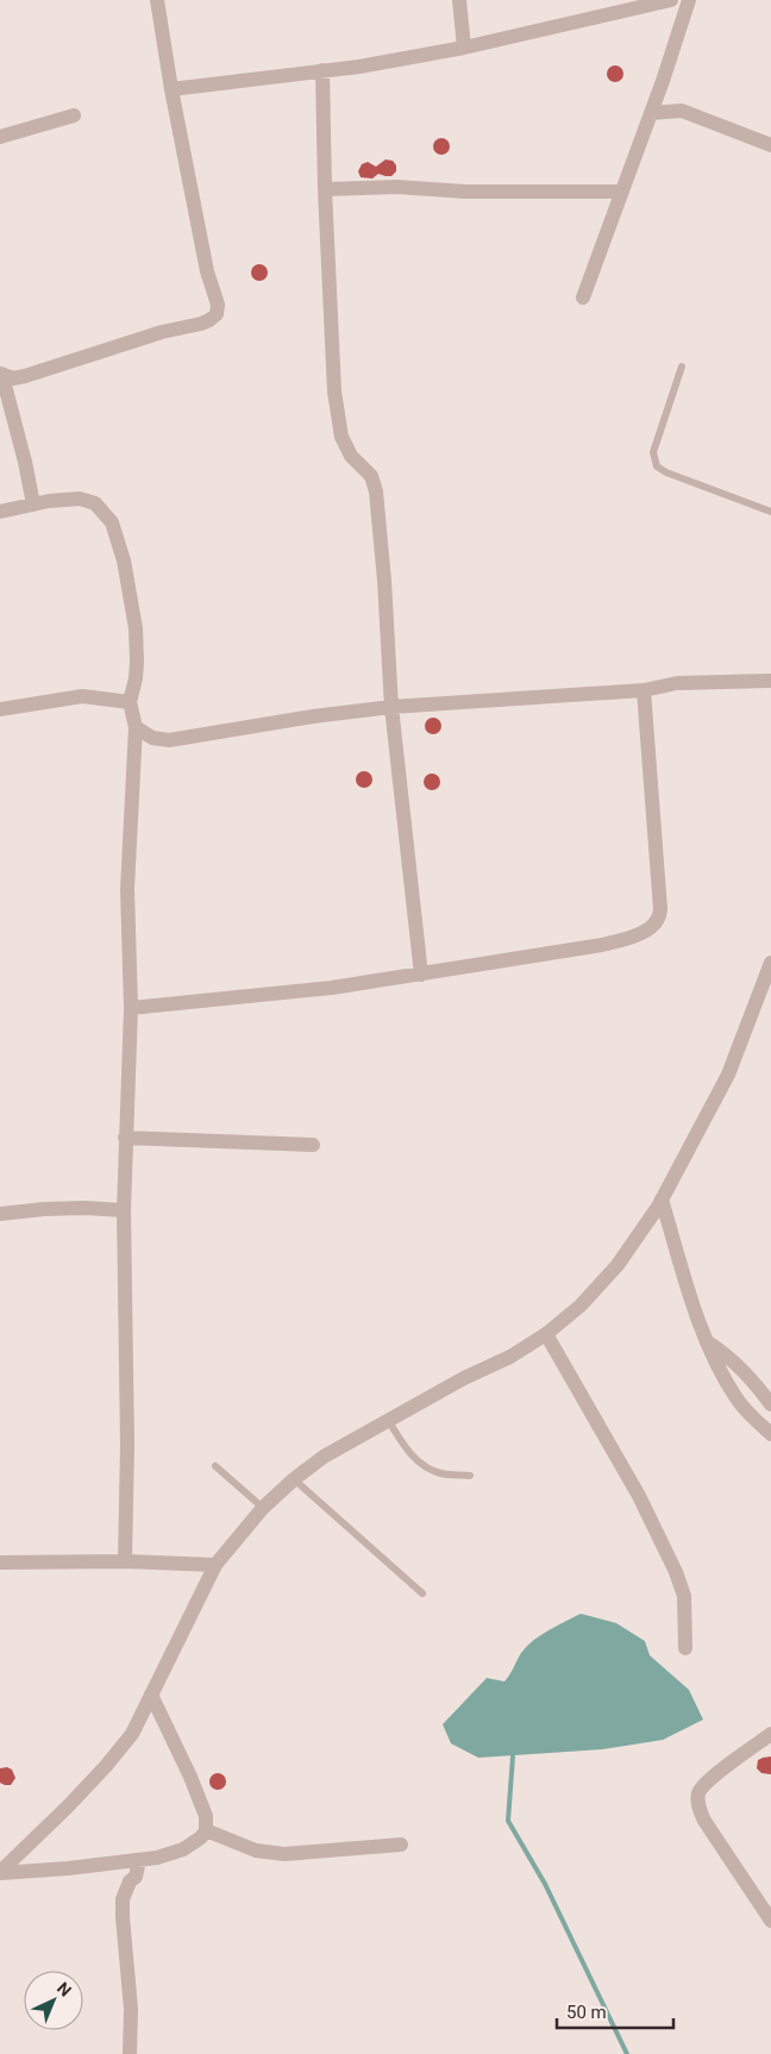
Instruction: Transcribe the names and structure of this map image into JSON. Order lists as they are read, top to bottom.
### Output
{
  "scale_bar": "50 m",
  "north": "top right"
}
